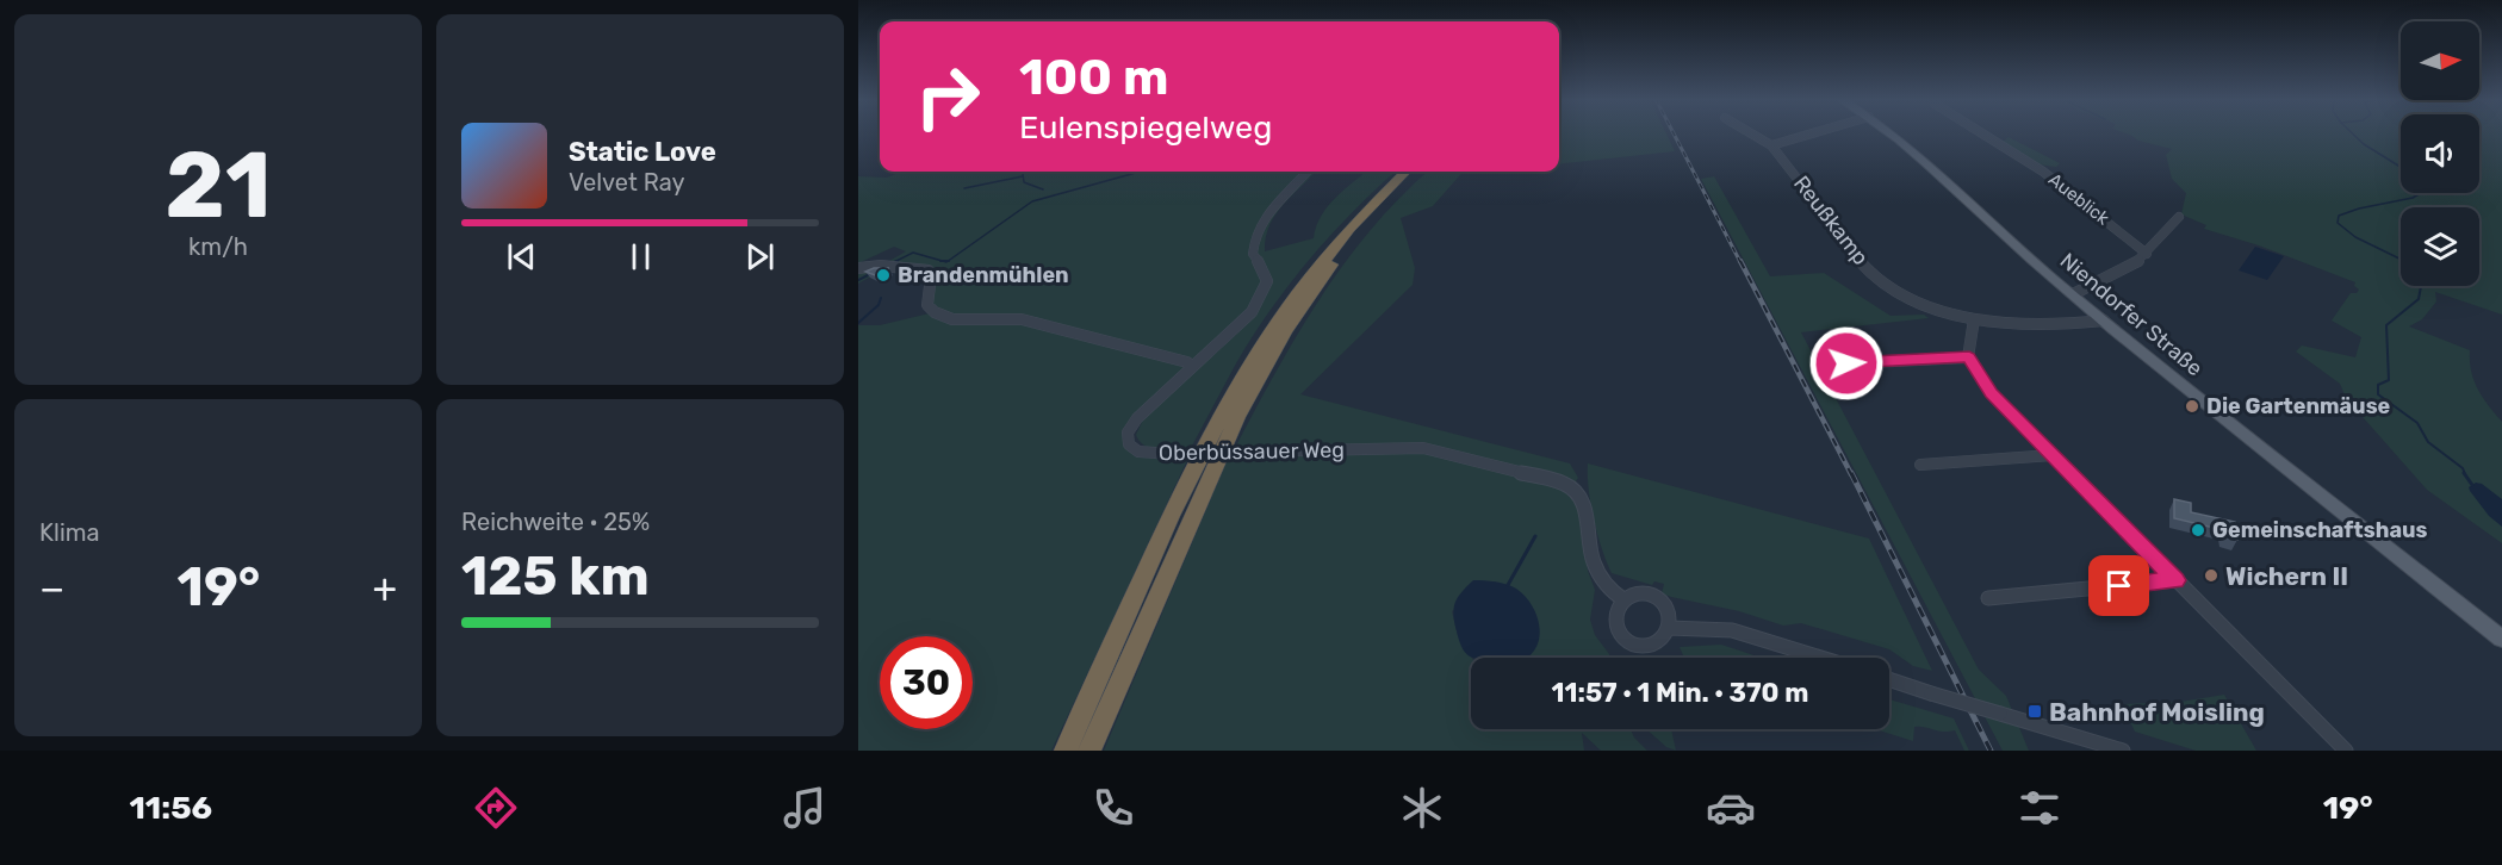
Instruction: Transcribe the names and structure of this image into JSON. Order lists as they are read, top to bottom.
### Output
{
  "streets": {
    "main road": ["Niendorfer Straße"],
    "street": ["Aueblick", "Reußkamp", "Oberbüssauer Weg"]
  },
  "crossings": [
    ["Reußkamp", "Niendorfer Straße"]
  ],
  "places": {
    "other": [
      "Brandenmühlen",
      "Die Gartenmäuse",
      "Gemeinschaftshaus",
      "Wichern II"
    ],
    "transit": ["Bahnhof Moisling"]
  },
  "north": "right",
  "page": {
    "tile": [
      ["21", "km/h"],
      "Klima",
      ["Reichweite · 25%", "125 km"]
    ],
    "turn": ["100 m", "Eulenspiegelweg"],
    "song": ["Static Love", "Velvet Ray"],
    "heat": ["−", "19°", "+"],
    "limit": "30",
    "trip": "11:57 · 1 Min. · 370 m",
    "tabs": ["11:56", "19°"]
  }
}
